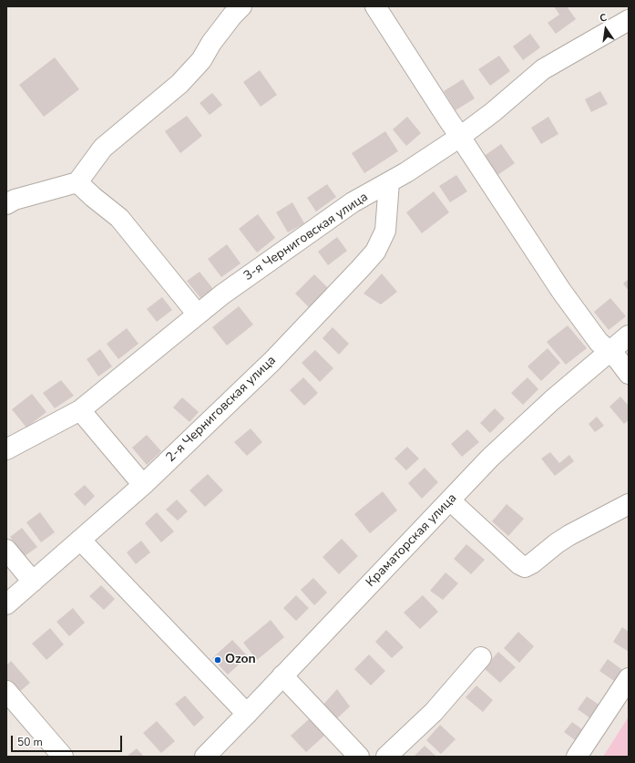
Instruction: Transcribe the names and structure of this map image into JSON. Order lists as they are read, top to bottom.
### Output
{
  "streets": {
    "street": ["3-я Черниговская улица", "2-я Черниговская улица", "Краматорская улица"]
  },
  "crossings": [
    ["3-я Черниговская улица", "2-я Черниговская улица"]
  ],
  "places": ["Ozon"],
  "scale_bar": "50 m",
  "north": "top"
}
